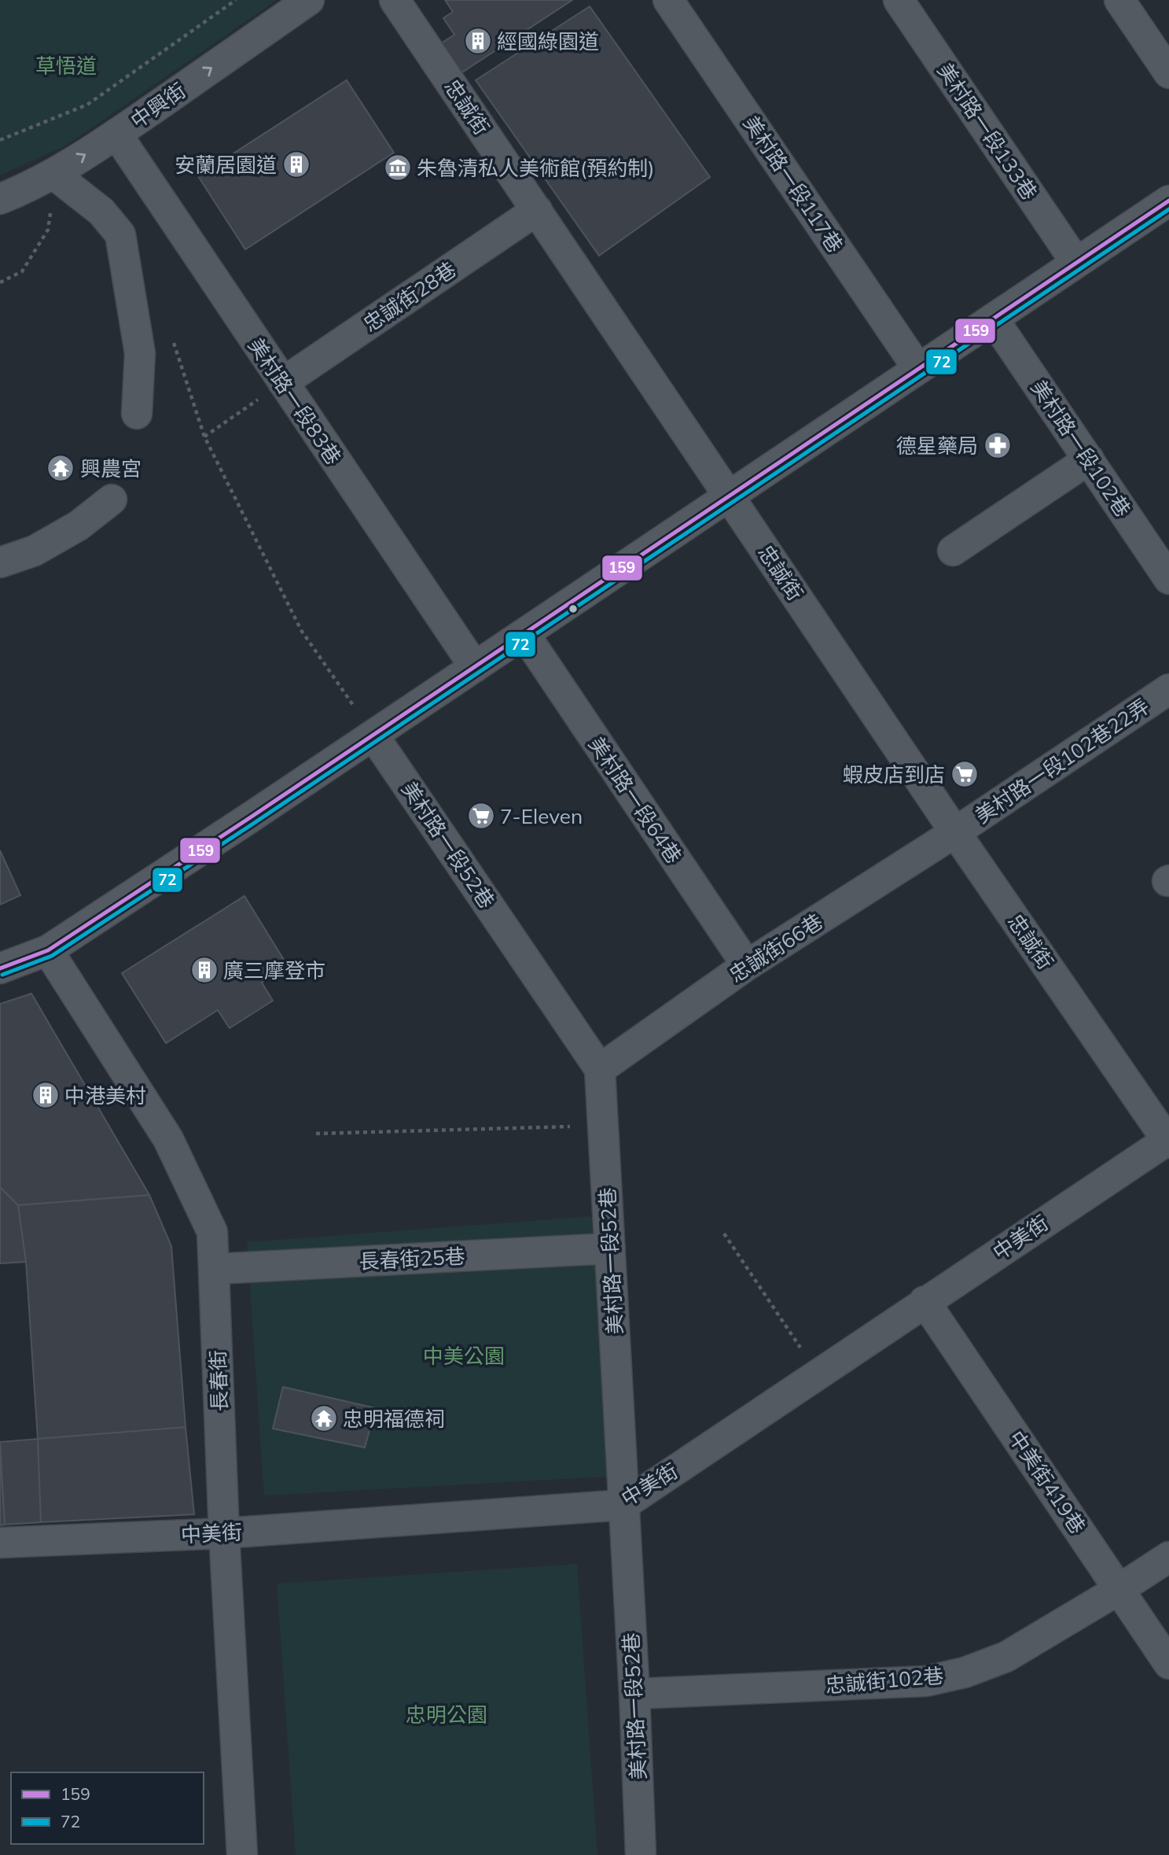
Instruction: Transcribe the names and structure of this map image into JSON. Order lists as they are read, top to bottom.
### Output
{
  "streets": {
    "street": [
      "中興街",
      "忠誠街",
      "美村路一段133巷",
      "美村路一段117巷",
      "忠誠街28巷",
      "美村路一段83巷",
      "美村路一段102巷",
      "美村路一段102巷22弄",
      "美村路一段64巷",
      "美村路一段52巷",
      "忠誠街66巷",
      "中美街",
      "長春街25巷",
      "長春街",
      "中美街419巷",
      "忠誠街102巷"
    ]
  },
  "crossings": [
    ["中興街", "美村路一段83巷"],
    ["忠誠街", "忠誠街28巷"],
    ["忠誠街", "美村路一段102巷22弄"],
    ["忠誠街", "忠誠街66巷"],
    ["忠誠街", "中美街"],
    ["忠誠街28巷", "美村路一段83巷"],
    ["美村路一段102巷22弄", "忠誠街66巷"],
    ["美村路一段64巷", "忠誠街66巷"],
    ["美村路一段52巷", "忠誠街66巷"],
    ["美村路一段52巷", "中美街"],
    ["美村路一段52巷", "長春街25巷"],
    ["美村路一段52巷", "忠誠街102巷"],
    ["中美街", "長春街"],
    ["中美街", "中美街419巷"],
    ["長春街25巷", "長春街"],
    ["中美街419巷", "忠誠街102巷"]
  ],
  "one_way": ["中興街"],
  "parks": ["草悟道", "中美公園", "忠明公園"],
  "places": {
    "building": [
      "經國綠園道",
      "安蘭居園道",
      "廣三摩登市",
      "中港美村"
    ],
    "museum": ["朱魯清私人美術館(預約制)"],
    "pharmacy": ["德星藥局"],
    "temple": ["興農宮", "忠明福德祠"],
    "supermarket": ["蝦皮店到店", "7-Eleven"]
  },
  "lines": ["transit line 159", "transit line 72"],
  "legend": ["159", "72"]
}
